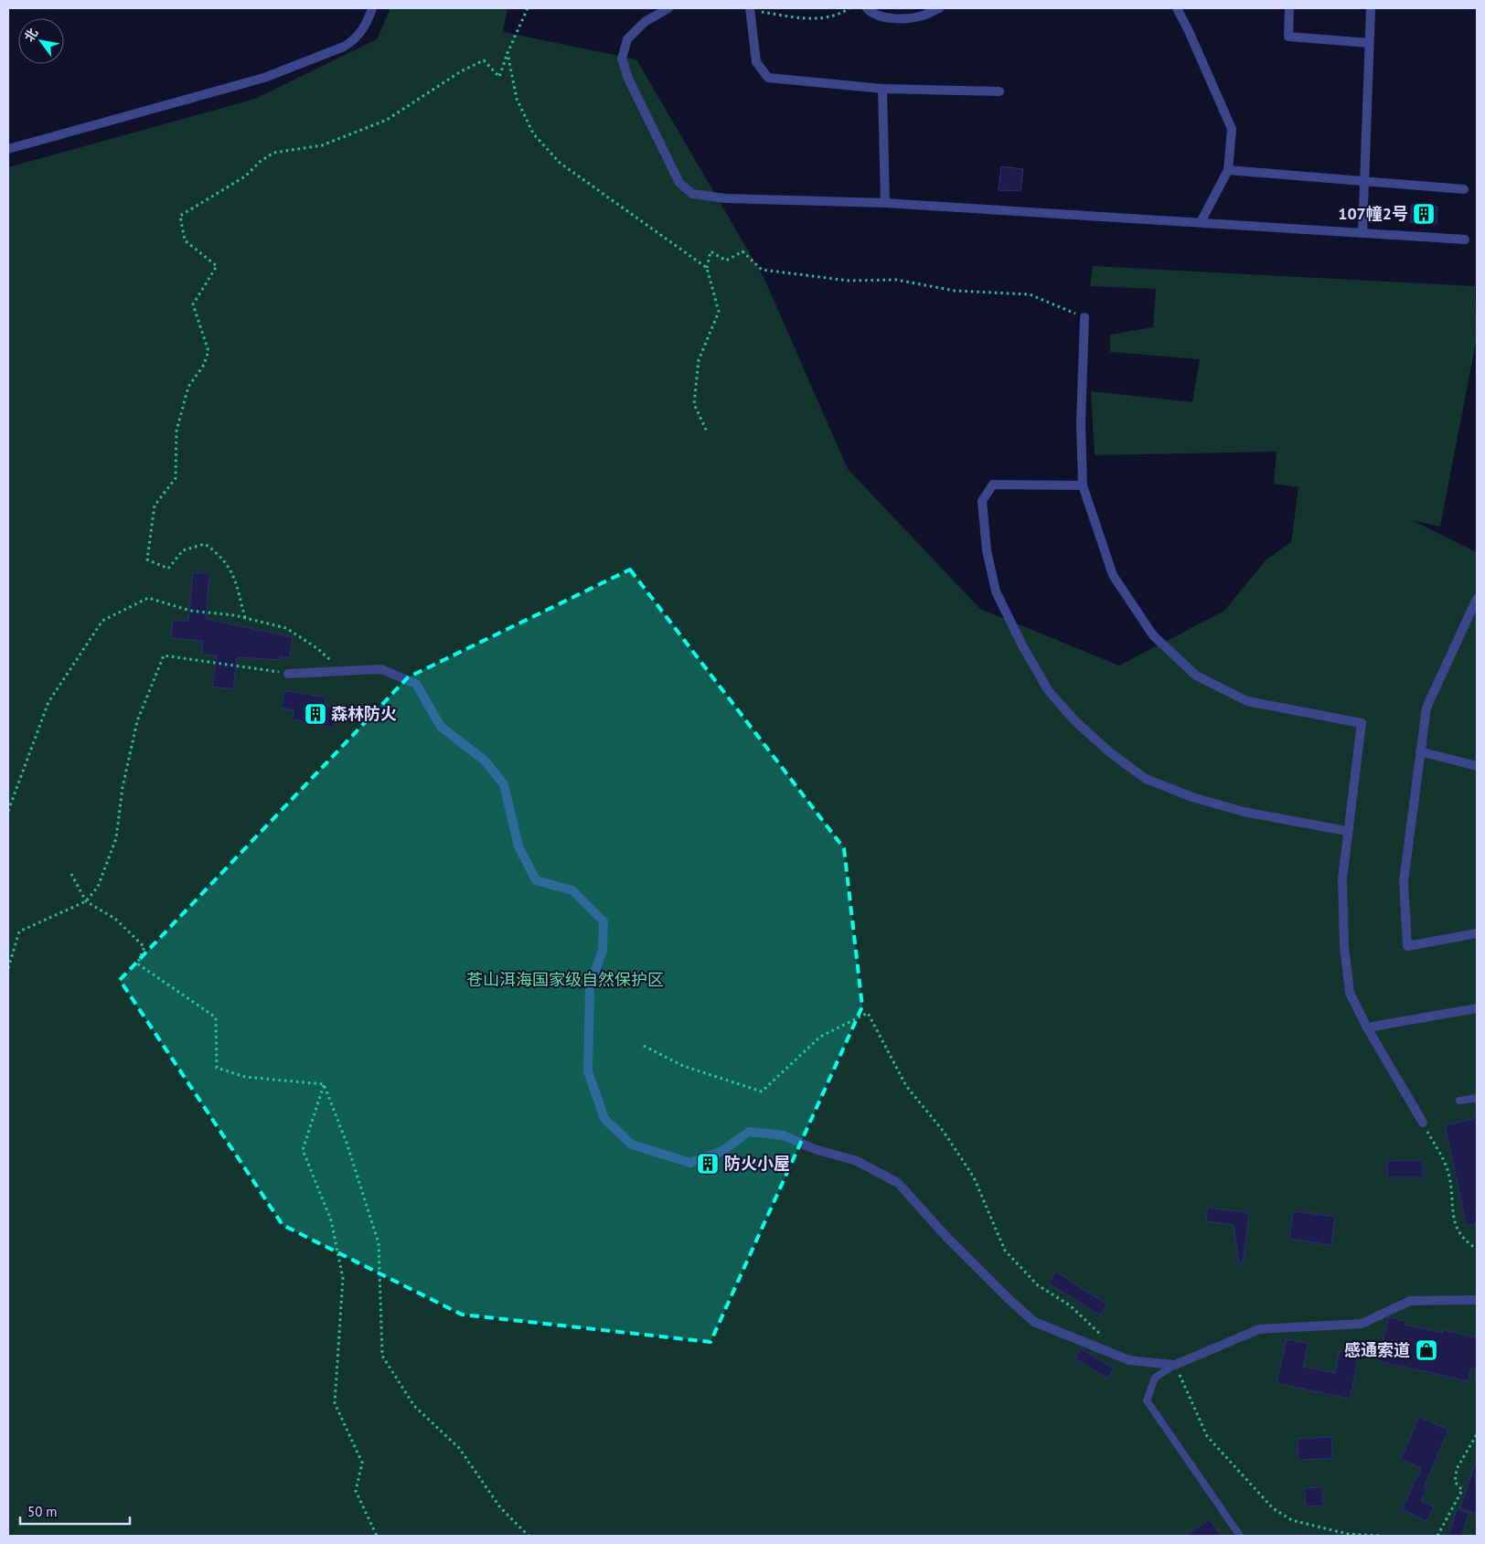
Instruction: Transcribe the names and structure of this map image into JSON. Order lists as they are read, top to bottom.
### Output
{
  "parks": ["苍山洱海国家级自然保护区"],
  "places": {
    "building": ["107幢2号", "森林防火", "防火小屋"],
    "shop": ["感通索道"]
  },
  "scale_bar": "50 m",
  "north": "top left"
}
